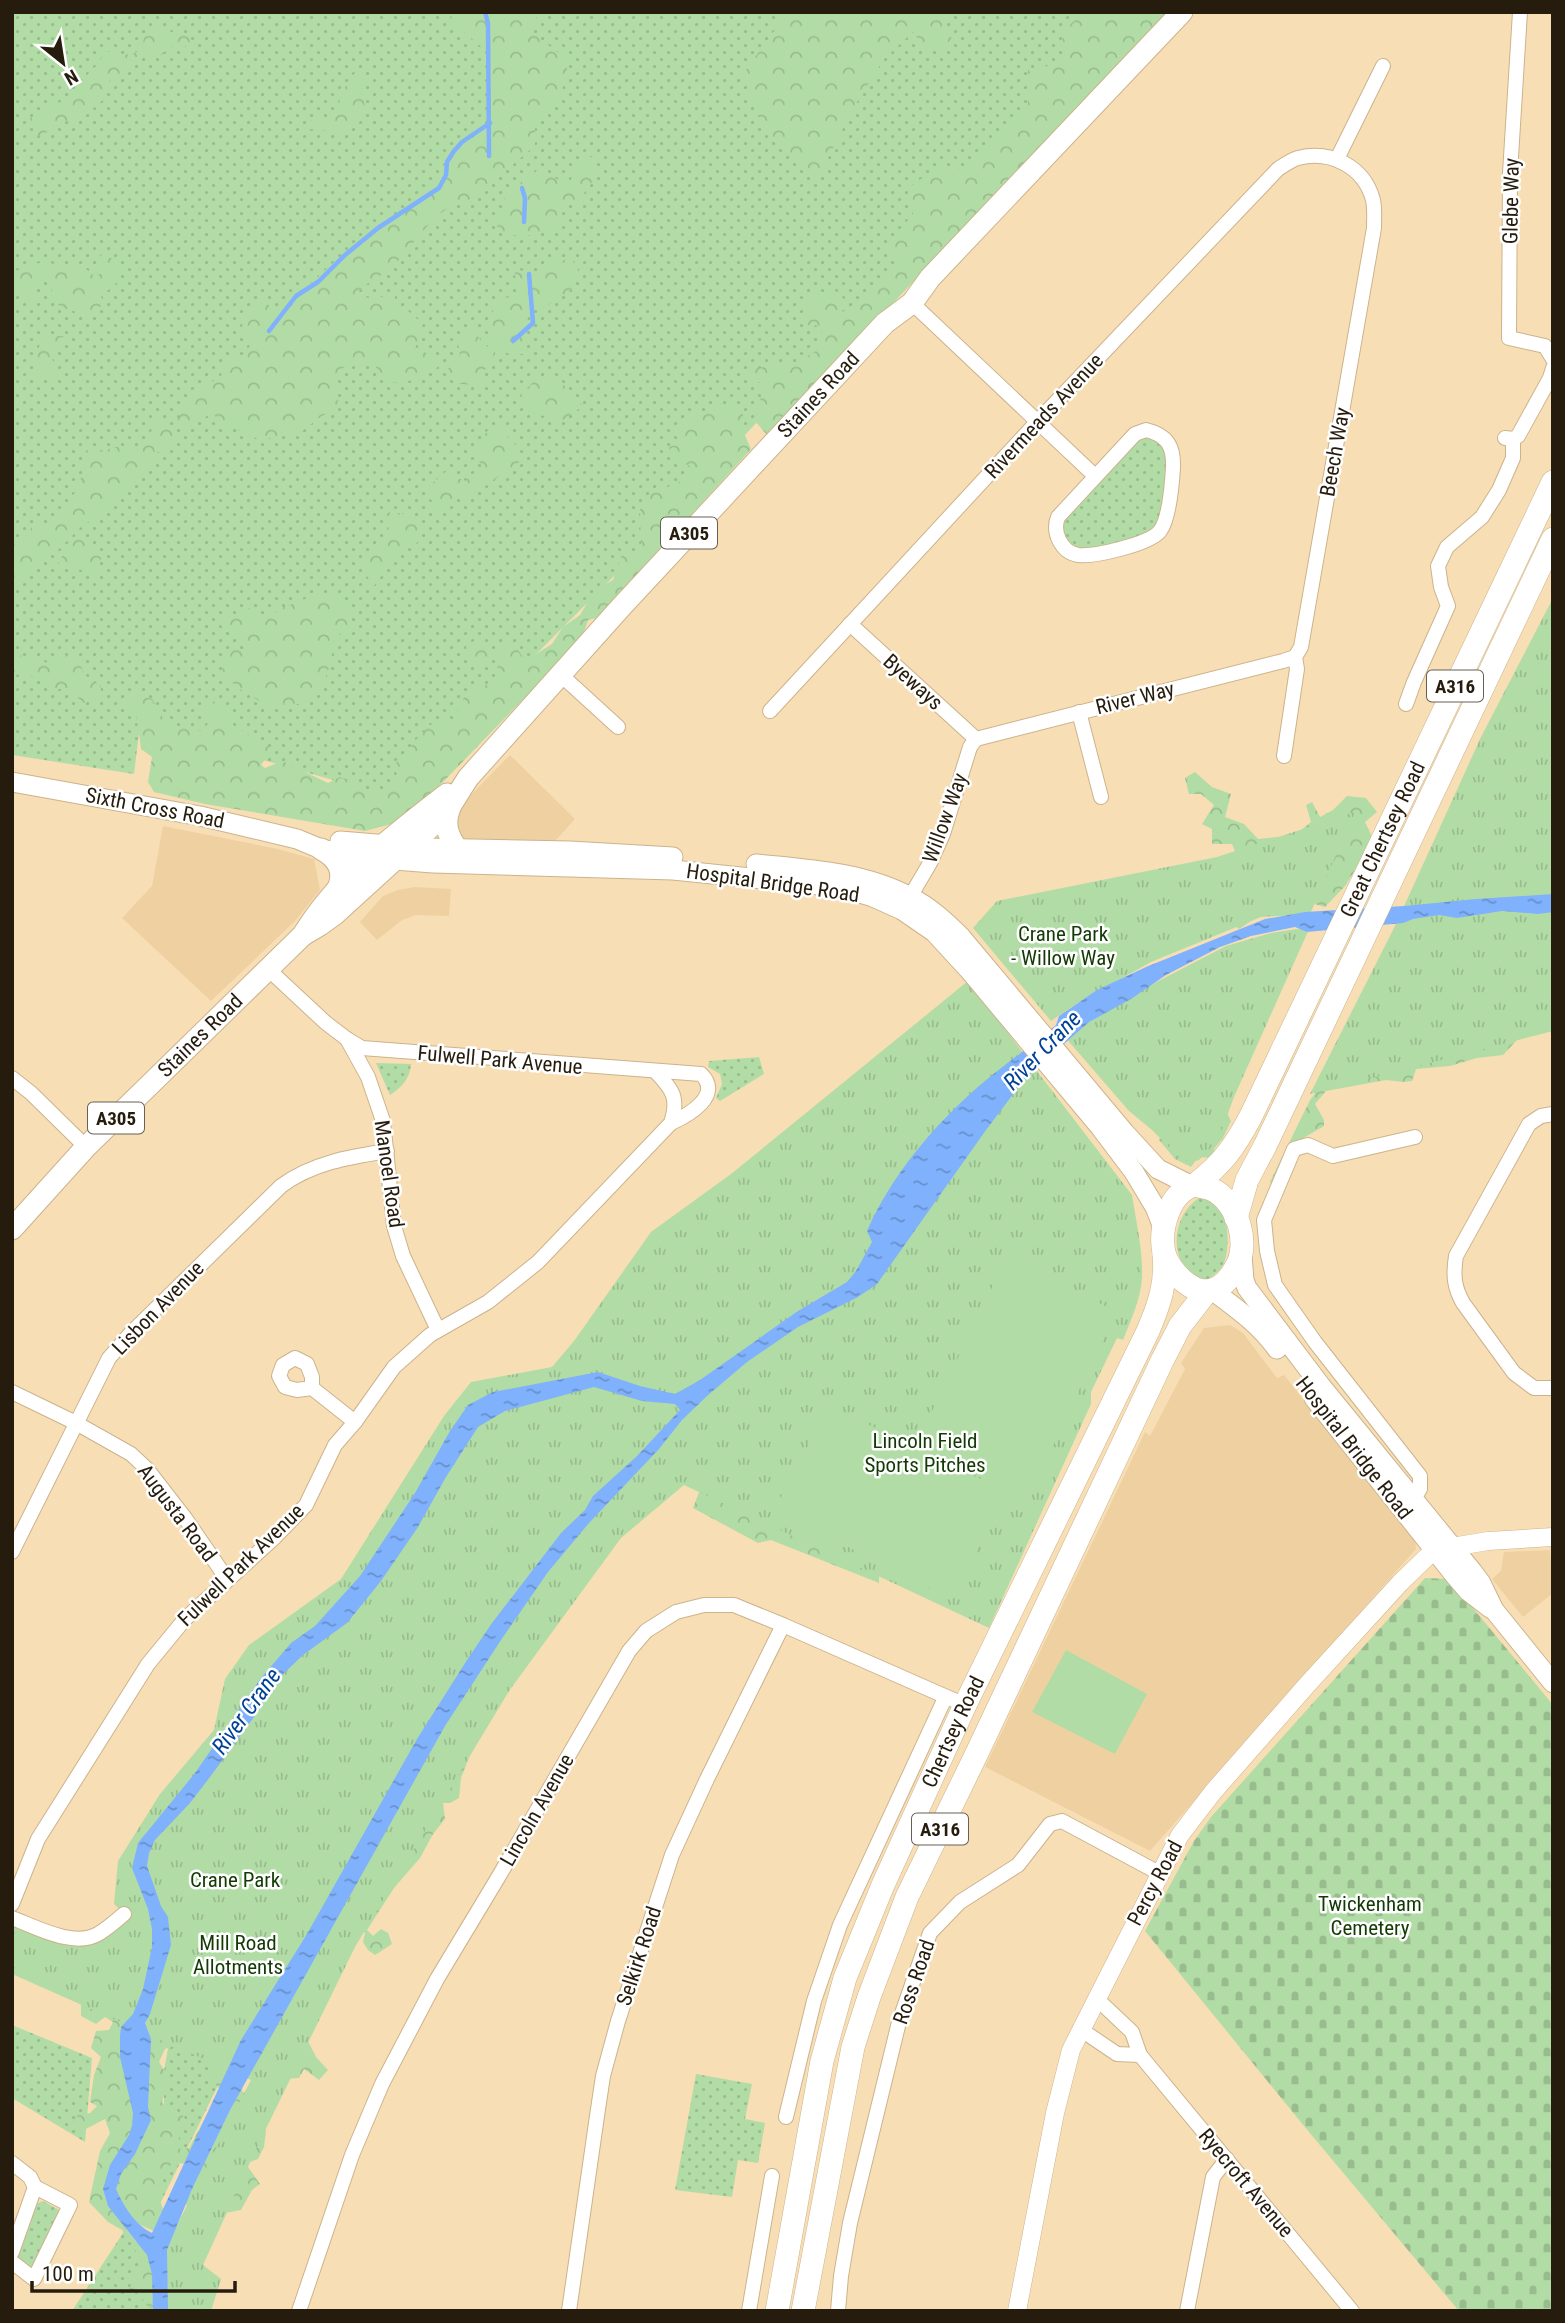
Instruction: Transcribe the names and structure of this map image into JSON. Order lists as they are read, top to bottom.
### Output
{
  "streets": {
    "highway": ["A316", "Great Chertsey Road", "Chertsey Road"],
    "main road": [
      "Staines Road",
      "A305",
      "Sixth Cross Road",
      "Hospital Bridge Road"
    ],
    "street": [
      "Glebe Way",
      "Rivermeads Avenue",
      "Beech Way",
      "Byeways",
      "River Way",
      "Willow Way",
      "Fulwell Park Avenue",
      "Manoel Road",
      "Lisbon Avenue",
      "Augusta Road",
      "Lincoln Avenue",
      "Percy Road",
      "Selkirk Road",
      "Ross Road",
      "Ryecroft Avenue"
    ]
  },
  "crossings": [
    ["Staines Road", "Sixth Cross Road"],
    ["Staines Road", "Hospital Bridge Road"],
    ["Staines Road", "Manoel Road"],
    ["Rivermeads Avenue", "Beech Way"],
    ["Rivermeads Avenue", "Byeways"],
    ["Beech Way", "River Way"],
    ["Byeways", "River Way"],
    ["Byeways", "Willow Way"],
    ["A316", "Great Chertsey Road"],
    ["A316", "Hospital Bridge Road"],
    ["A316", "Chertsey Road"],
    ["River Way", "Willow Way"],
    ["Sixth Cross Road", "Hospital Bridge Road"],
    ["Willow Way", "Hospital Bridge Road"],
    ["Great Chertsey Road", "Hospital Bridge Road"],
    ["Great Chertsey Road", "Chertsey Road"],
    ["Hospital Bridge Road", "Chertsey Road"],
    ["Hospital Bridge Road", "Percy Road"],
    ["Fulwell Park Avenue", "Manoel Road"],
    ["Fulwell Park Avenue", "Augusta Road"],
    ["Manoel Road", "Lisbon Avenue"],
    ["Lisbon Avenue", "Augusta Road"],
    ["Chertsey Road", "Lincoln Avenue"],
    ["Lincoln Avenue", "Selkirk Road"],
    ["Percy Road", "Ross Road"],
    ["Percy Road", "Ryecroft Avenue"]
  ],
  "water": ["River Crane"],
  "parks": [
    "Crane Park - Willow Way",
    "Lincoln Field Sports Pitches",
    "Crane Park",
    "Twickenham Cemetery",
    "Mill Road Allotments"
  ],
  "scale_bar": "100 m",
  "north": "bottom right"
}
